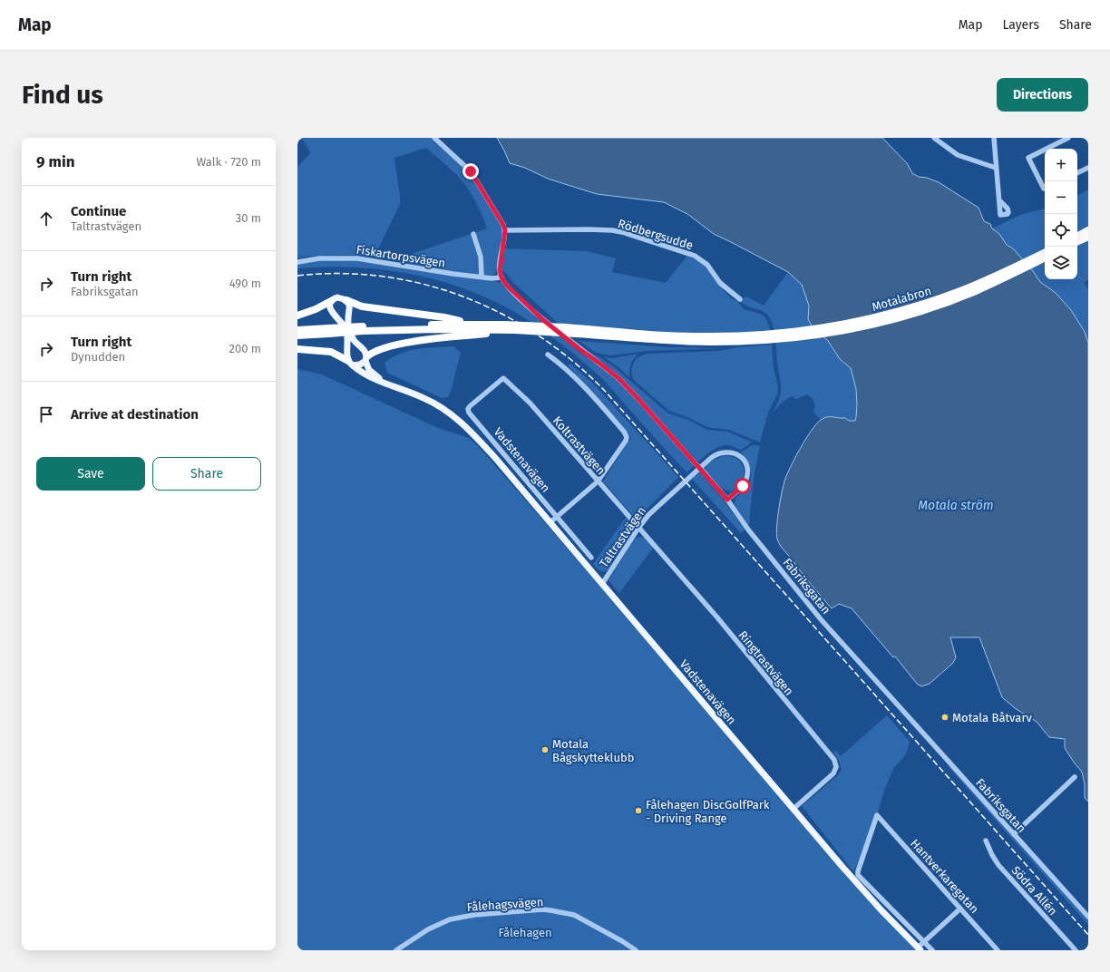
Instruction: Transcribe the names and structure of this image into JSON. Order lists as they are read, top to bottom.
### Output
{
  "streets": {
    "highway": ["Motalabron"],
    "main road": ["Vadstenavägen"],
    "street": [
      "Rödbergsudde",
      "Fiskartorpsvägen",
      "Koltrastvägen",
      "Taltrastvägen",
      "Fabriksgatan",
      "Ringtrastvägen",
      "Hantverkaregatan",
      "Södra Allén",
      "Fålehagsvägen"
    ]
  },
  "crossings": [
    ["Fiskartorpsvägen", "Fabriksgatan"],
    ["Koltrastvägen", "Vadstenavägen"],
    ["Koltrastvägen", "Taltrastvägen"],
    ["Koltrastvägen", "Ringtrastvägen"],
    ["Vadstenavägen", "Taltrastvägen"],
    ["Vadstenavägen", "Ringtrastvägen"],
    ["Taltrastvägen", "Fabriksgatan"],
    ["Taltrastvägen", "Ringtrastvägen"]
  ],
  "water": ["Motala ström"],
  "parks": ["Fålehagen"],
  "places": ["Motala Båtvarv", "Motala Bågskytteklubb", "Fålehagen DiscGolfPark - Driving Range"],
  "page": {
    "header": "Map",
    "nav": ["Map", "Layers", "Share"],
    "buttons": [
      "Directions",
      ["Save", "Share"]
    ],
    "title": "Find us",
    "heading": ["9 min", "Walk · 720 m"],
    "map_buttons": ["+", "−"],
    "list": [
      ["Continue", "Taltrastvägen", "30 m"],
      ["Turn right", "Fabriksgatan", "490 m"],
      ["Turn right", "Dynudden", "200 m"],
      "Arrive at destination"
    ]
  }
}
